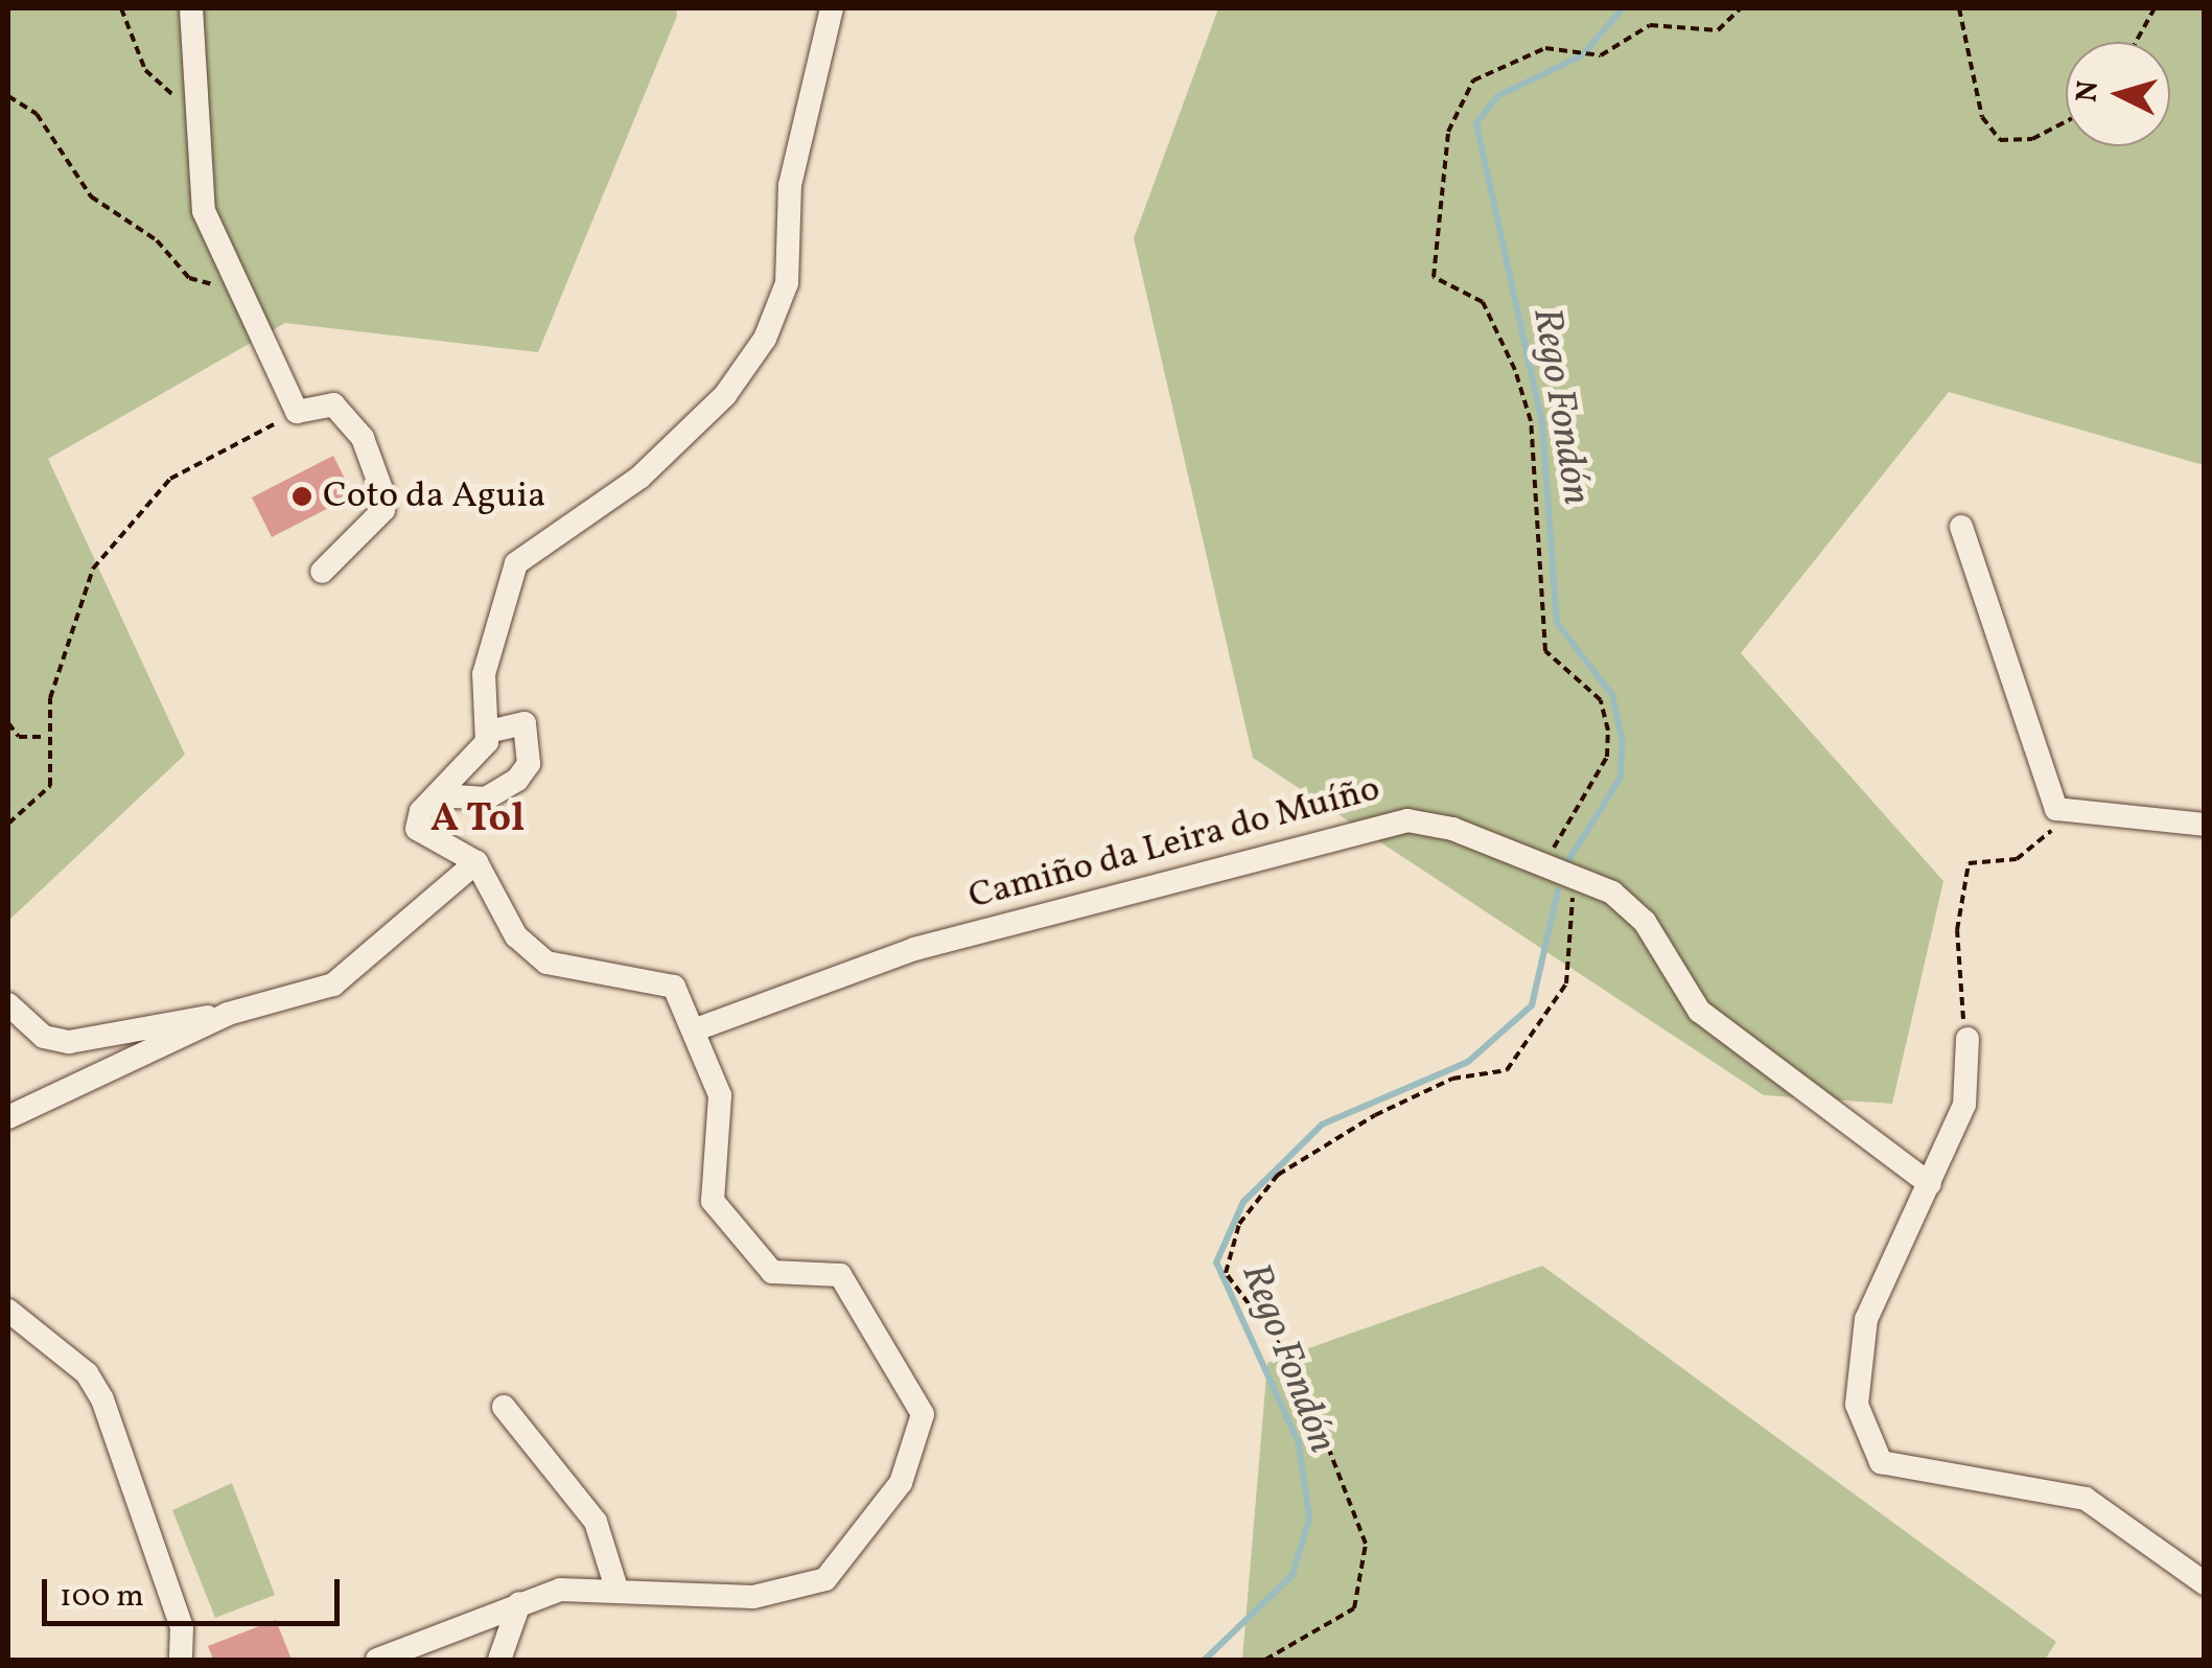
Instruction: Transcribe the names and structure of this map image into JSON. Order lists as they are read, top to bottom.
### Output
{
  "streets": {
    "street": ["Camiño da Leira do Muíño"]
  },
  "districts": ["A Tol"],
  "water": ["Rego Fondón"],
  "places": ["Coto da Aguia"],
  "scale_bar": "100 m",
  "north": "left"
}
